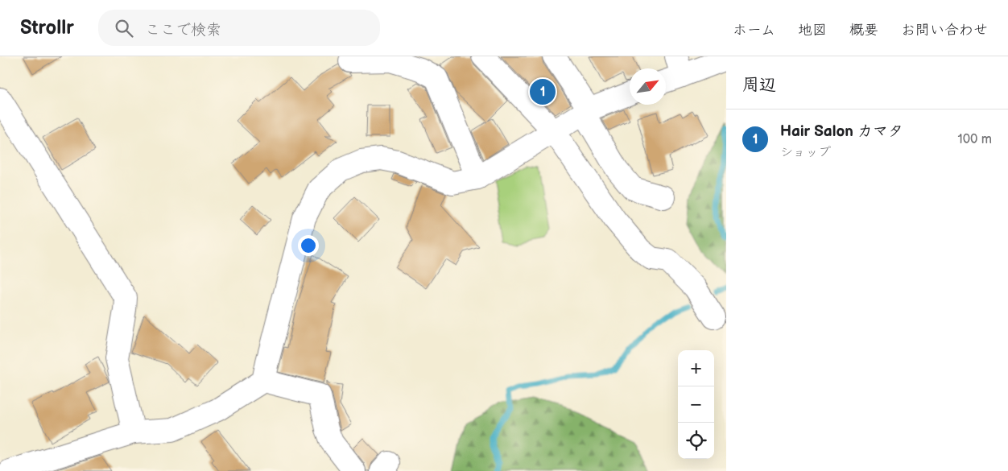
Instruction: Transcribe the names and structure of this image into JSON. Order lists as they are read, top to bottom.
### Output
{
  "north": "top right",
  "page": {
    "header": "Strollr",
    "search": "ここで検索",
    "nav": [
      "ホーム",
      "地図",
      "概要",
      "お問い合わせ"
    ],
    "heading": "周辺",
    "pins": "1",
    "list": [
      {
        "mark": "1",
        "name": "Hair Salon カマタ",
        "note": "ショップ",
        "value": "100 m"
      }
    ],
    "map_buttons": ["+", "−"]
  }
}
